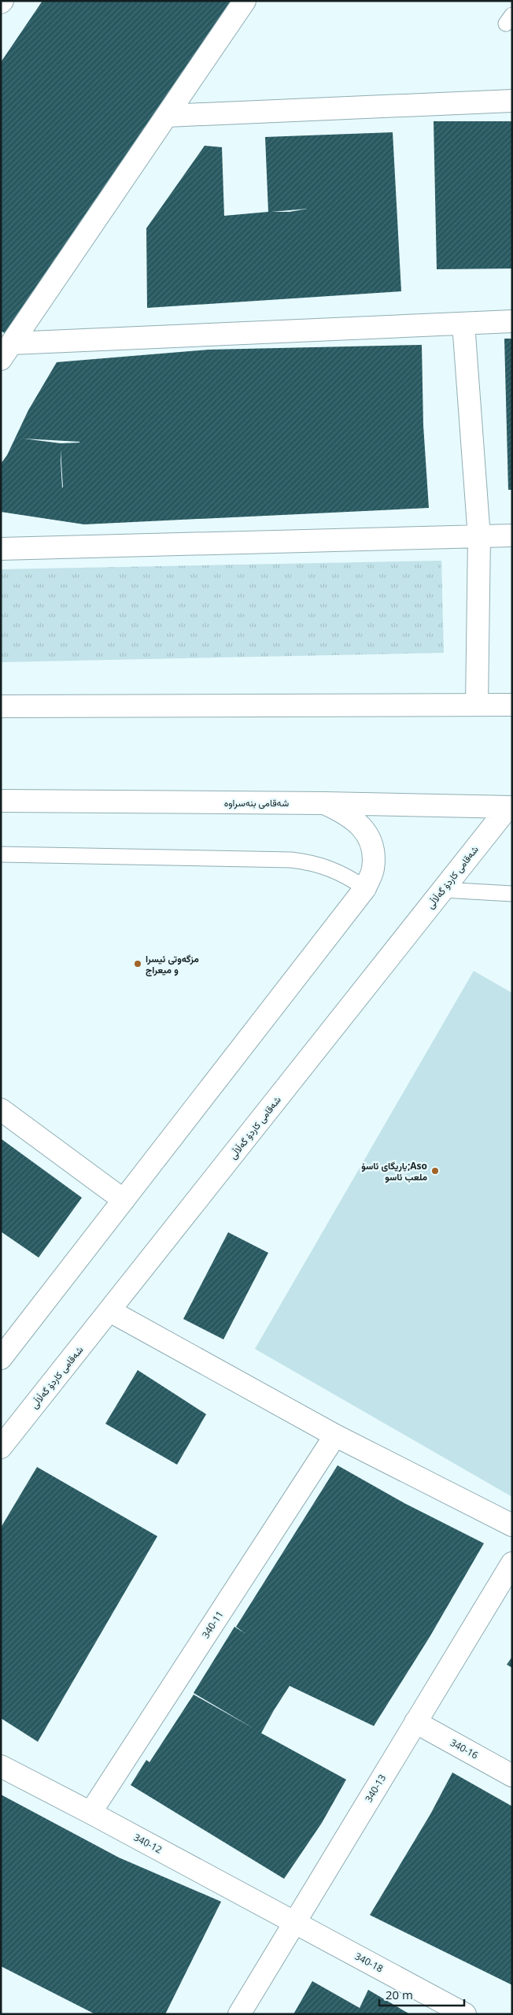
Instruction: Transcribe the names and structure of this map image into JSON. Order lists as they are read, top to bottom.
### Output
{
  "streets": {
    "street": [
      "شەقامی بنەسراوە",
      "شەقامی کاردۆ گەڵاڵی",
      "340-11",
      "340-16",
      "340-13",
      "340-12",
      "340-18"
    ]
  },
  "crossings": [
    ["شەقامی بنەسراوە", "شەقامی کاردۆ گەڵاڵی"],
    ["340-11", "340-12"],
    ["340-16", "340-13"],
    ["340-13", "340-12"],
    ["340-13", "340-18"],
    ["340-12", "340-18"]
  ],
  "places": ["مزگەوتی ئیسرا و میعراج", "یاریگای ئاسۆ;Aso ملعب ئاسو"],
  "scale_bar": "20 m"
}
